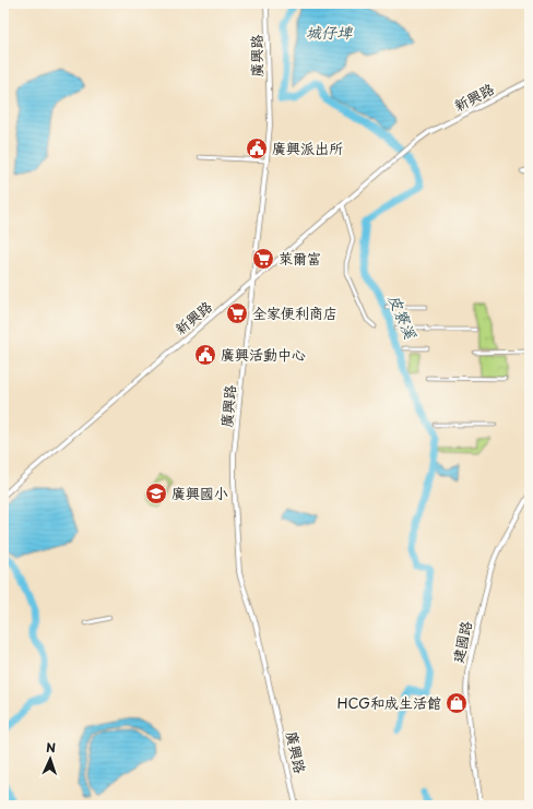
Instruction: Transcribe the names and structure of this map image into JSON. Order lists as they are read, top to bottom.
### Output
{
  "streets": {
    "street": ["廣興路", "新興路", "建國路"]
  },
  "crossings": [
    ["廣興路", "新興路"]
  ],
  "water": ["城仔埤", "皮寮溪"],
  "places": {
    "public building": ["廣興派出所", "廣興活動中心"],
    "supermarket": ["萊爾富", "全家便利商店"],
    "school or university": ["廣興國小"],
    "shop": ["HCG和成生活館"]
  },
  "north": "top"
}
